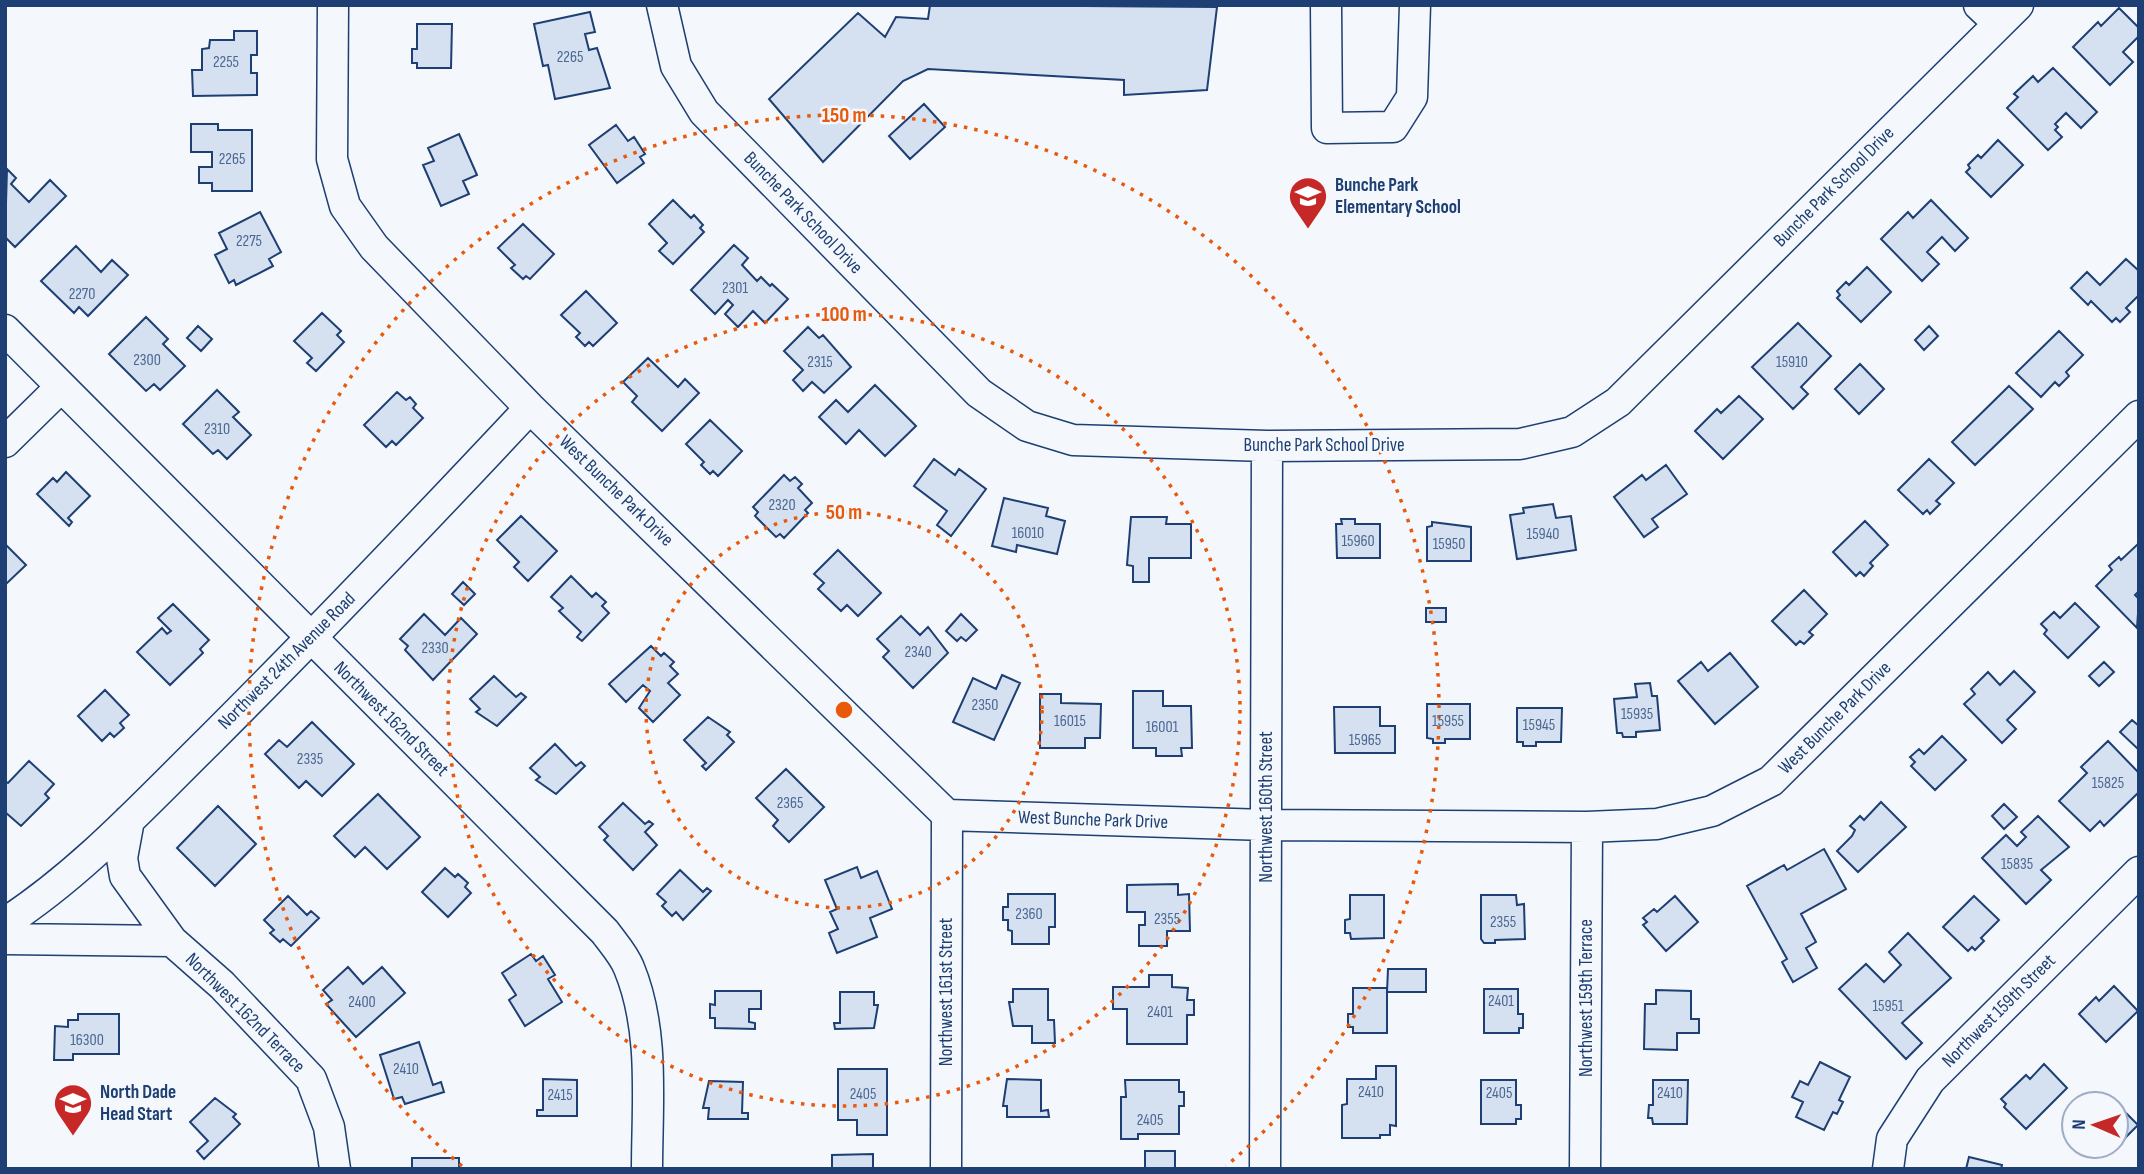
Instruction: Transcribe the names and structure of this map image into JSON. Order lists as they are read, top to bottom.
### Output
{
  "streets": {
    "street": [
      "Bunche Park School Drive",
      "West Bunche Park Drive",
      "Northwest 24th Avenue Road",
      "Northwest 162nd Street",
      "Northwest 160th Street",
      "Northwest 161st Street",
      "Northwest 159th Terrace",
      "Northwest 159th Street",
      "Northwest 162nd Terrace"
    ]
  },
  "crossings": [
    ["Bunche Park School Drive", "Northwest 160th Street"],
    ["West Bunche Park Drive", "Northwest 24th Avenue Road"],
    ["West Bunche Park Drive", "Northwest 160th Street"],
    ["West Bunche Park Drive", "Northwest 161st Street"],
    ["West Bunche Park Drive", "Northwest 159th Terrace"],
    ["Northwest 24th Avenue Road", "Northwest 162nd Street"],
    ["Northwest 24th Avenue Road", "Northwest 162nd Terrace"]
  ],
  "places": {
    "school or university": ["Bunche Park Elementary School", "North Dade Head Start"]
  },
  "house_numbers": [
    "2265",
    "2255",
    "2265",
    "2275",
    "2301",
    "2270",
    "2300",
    "2315",
    "15910",
    "2310",
    "2320",
    "16010",
    "15940",
    "15960",
    "15950",
    "2330",
    "2340",
    "2350",
    "15935",
    "16015",
    "15955",
    "15945",
    "16001",
    "15965",
    "2335",
    "15825",
    "2365",
    "15835",
    "2360",
    "2355",
    "2355",
    "2401",
    "2400",
    "15951",
    "2401",
    "16300",
    "2410",
    "2410",
    "2405",
    "2410",
    "2405",
    "2415",
    "2405"
  ],
  "north": "left",
  "rings": ["150 m", "100 m", "50 m"]
}
